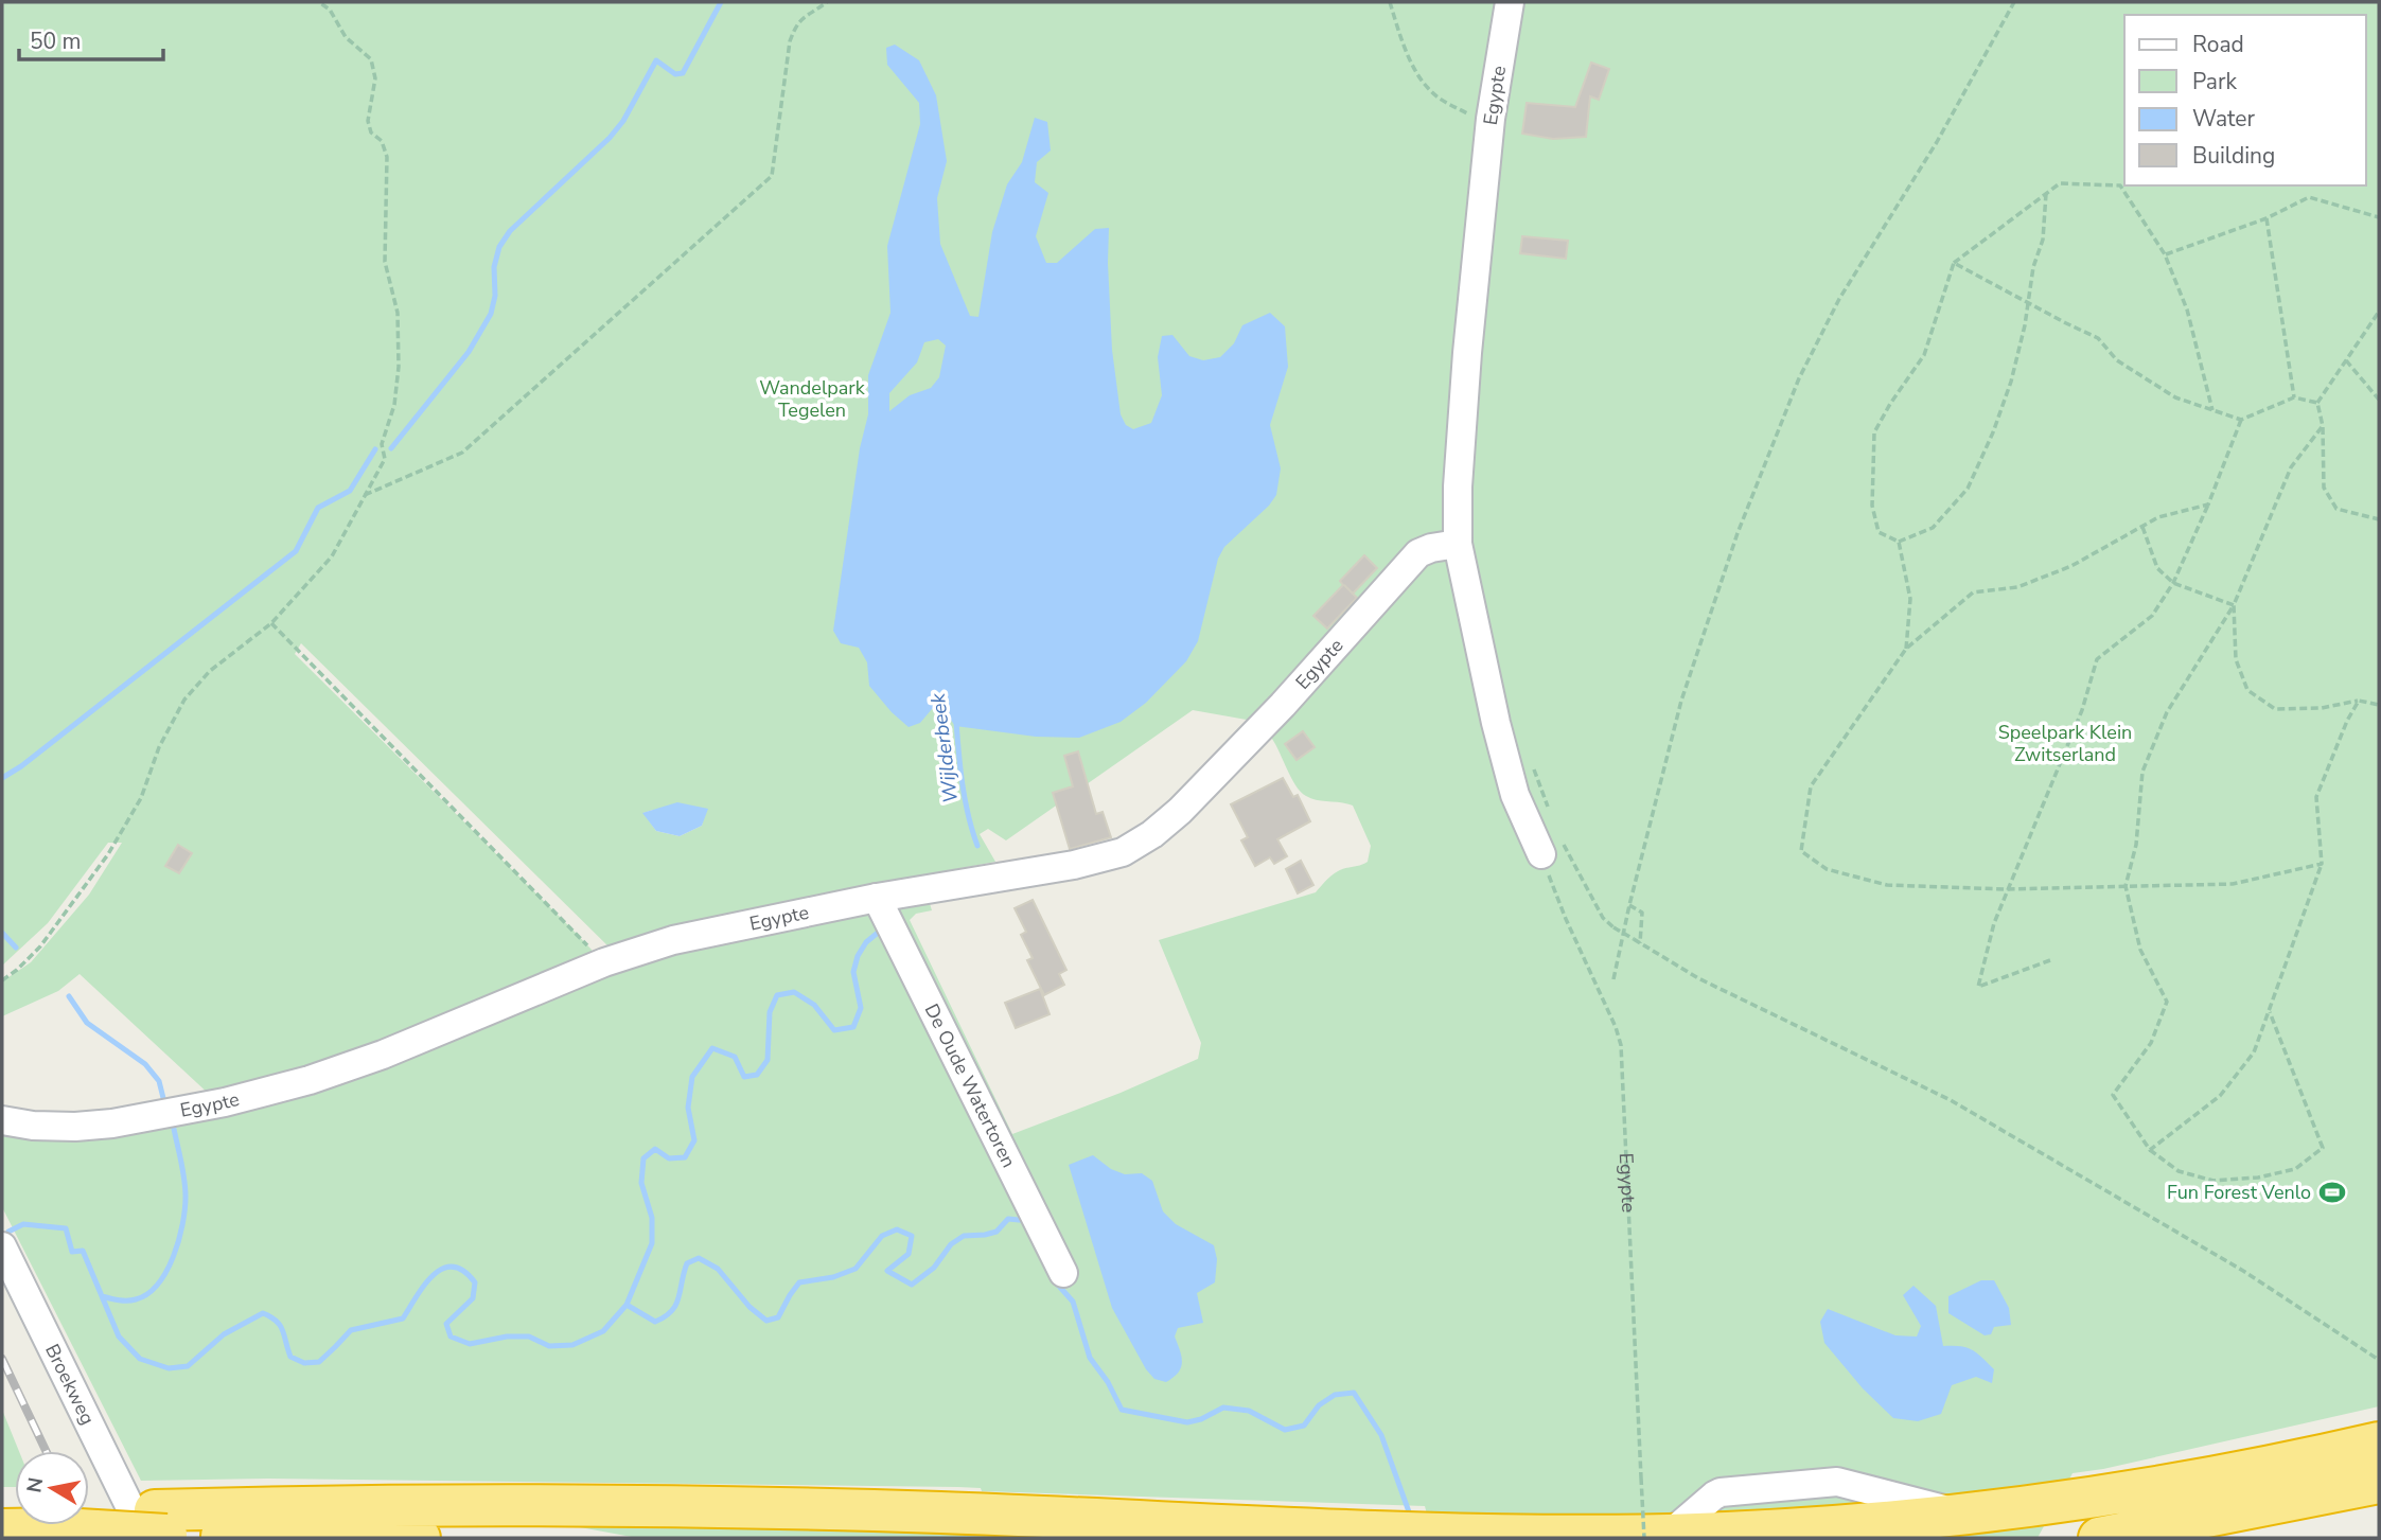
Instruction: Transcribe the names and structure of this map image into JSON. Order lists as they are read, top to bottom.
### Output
{
  "streets": {
    "street": ["Egypte", "De Oude Watertoren", "Broekweg"]
  },
  "crossings": [
    ["Egypte", "De Oude Watertoren"]
  ],
  "water": ["Wijlderbeek"],
  "parks": ["Wandelpark Tegelen", "Speelpark Klein Zwitserland"],
  "places": {
    "sports": ["Fun Forest Venlo"]
  },
  "legend": [
    "Road",
    "Park",
    "Water",
    "Building"
  ],
  "scale_bar": "50 m",
  "north": "left"
}
